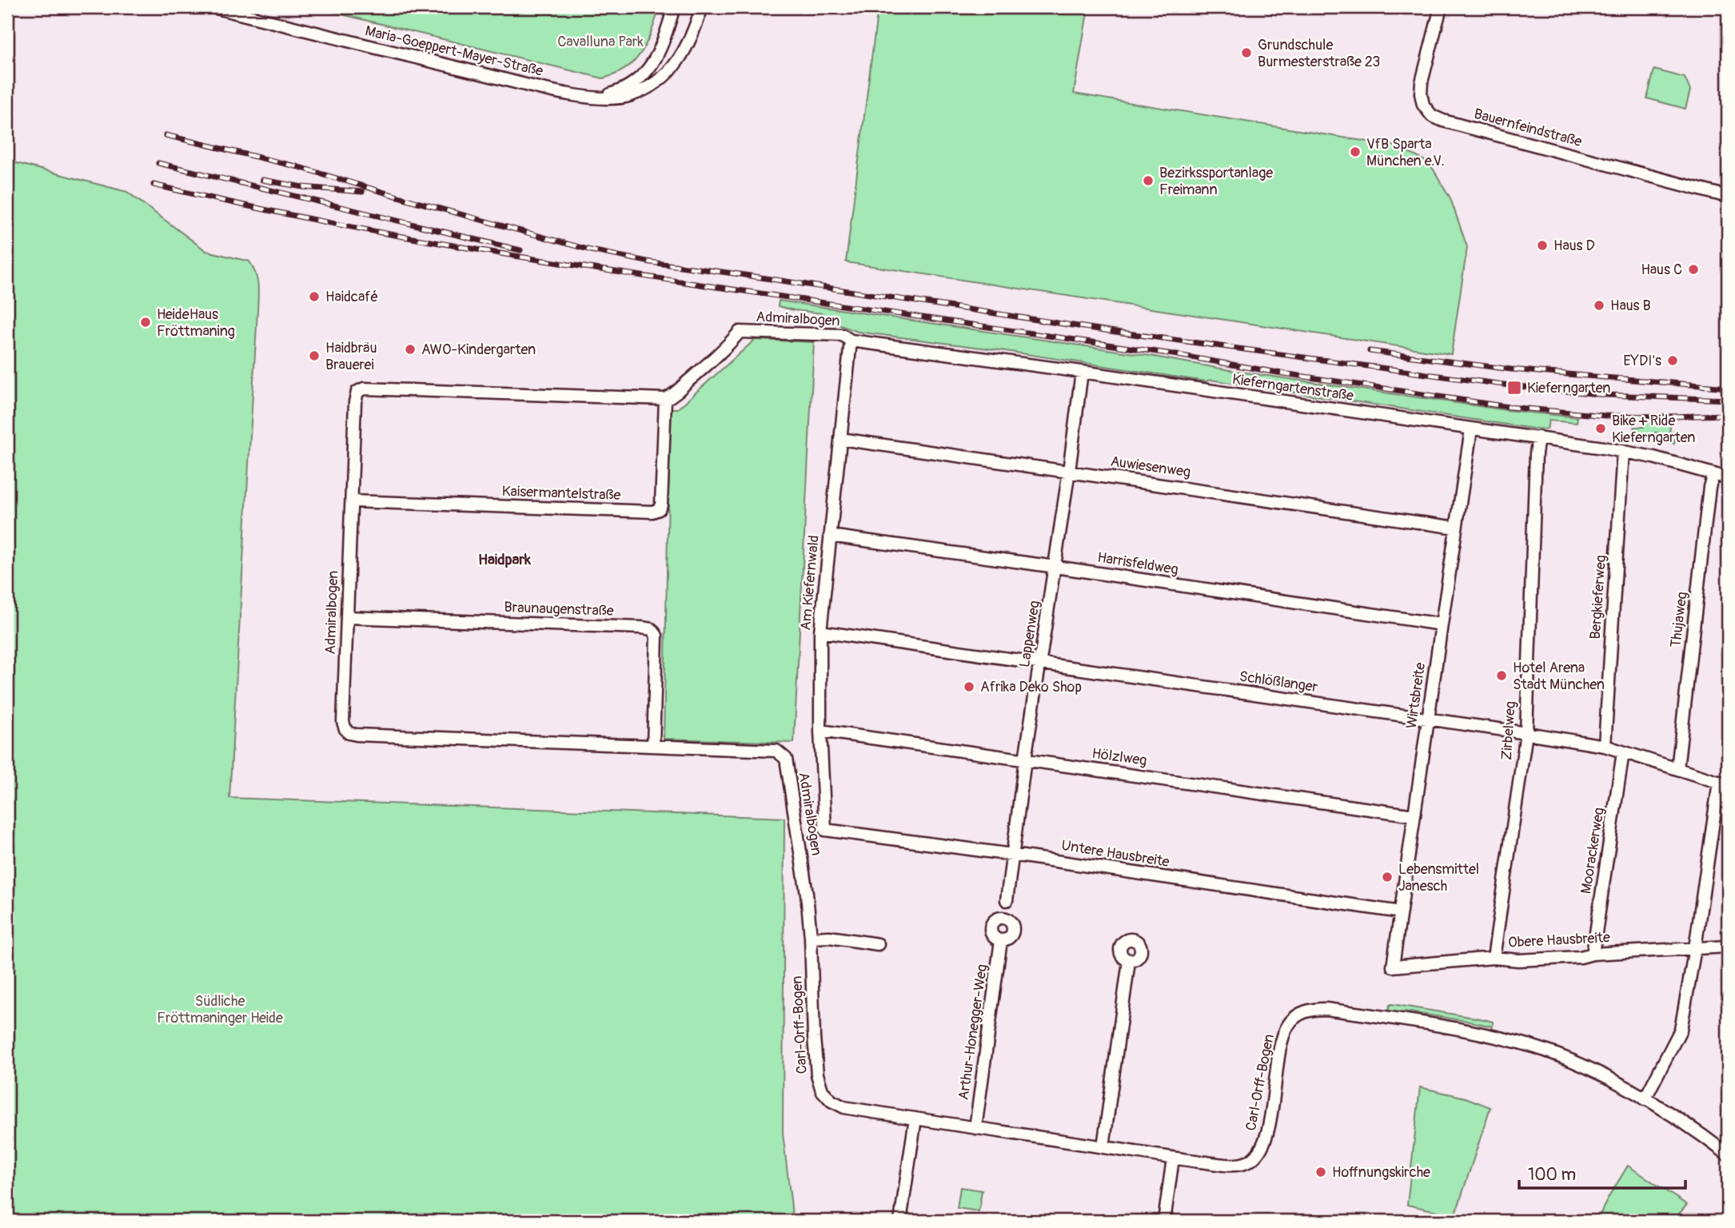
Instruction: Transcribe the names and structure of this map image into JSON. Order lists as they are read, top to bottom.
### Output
{
  "streets": {
    "street": [
      "Maria-Goeppert-Mayer-Straße",
      "Bauernfeindstraße",
      "Admiralbogen",
      "Kieferngartenstraße",
      "Auwiesenweg",
      "Kaisermantelstraße",
      "Harrisfeldweg",
      "Am Kiefernwald",
      "Bergkieferweg",
      "Braunaugenstraße",
      "Thujaweg",
      "Lappenweg",
      "Schlößlanger",
      "Wirtsbreite",
      "Zirbelweg",
      "Hölzlweg",
      "Moorackerweg",
      "Untere Hausbreite",
      "Obere Hausbreite",
      "Carl-Orff-Bogen",
      "Arthur-Honegger-Weg"
    ]
  },
  "crossings": [
    ["Admiralbogen", "Kieferngartenstraße"],
    ["Admiralbogen", "Kaisermantelstraße"],
    ["Admiralbogen", "Am Kiefernwald"],
    ["Admiralbogen", "Braunaugenstraße"],
    ["Admiralbogen", "Carl-Orff-Bogen"],
    ["Kieferngartenstraße", "Am Kiefernwald"],
    ["Kieferngartenstraße", "Bergkieferweg"],
    ["Kieferngartenstraße", "Thujaweg"],
    ["Kieferngartenstraße", "Lappenweg"],
    ["Kieferngartenstraße", "Wirtsbreite"],
    ["Kieferngartenstraße", "Zirbelweg"],
    ["Auwiesenweg", "Am Kiefernwald"],
    ["Auwiesenweg", "Lappenweg"],
    ["Auwiesenweg", "Wirtsbreite"],
    ["Harrisfeldweg", "Am Kiefernwald"],
    ["Harrisfeldweg", "Lappenweg"],
    ["Harrisfeldweg", "Wirtsbreite"],
    ["Am Kiefernwald", "Schlößlanger"],
    ["Am Kiefernwald", "Hölzlweg"],
    ["Am Kiefernwald", "Untere Hausbreite"],
    ["Bergkieferweg", "Schlößlanger"],
    ["Thujaweg", "Schlößlanger"],
    ["Lappenweg", "Schlößlanger"],
    ["Lappenweg", "Hölzlweg"],
    ["Lappenweg", "Untere Hausbreite"],
    ["Schlößlanger", "Wirtsbreite"],
    ["Schlößlanger", "Zirbelweg"],
    ["Schlößlanger", "Moorackerweg"],
    ["Wirtsbreite", "Hölzlweg"],
    ["Wirtsbreite", "Untere Hausbreite"],
    ["Wirtsbreite", "Obere Hausbreite"],
    ["Zirbelweg", "Obere Hausbreite"],
    ["Moorackerweg", "Obere Hausbreite"],
    ["Carl-Orff-Bogen", "Arthur-Honegger-Weg"]
  ],
  "districts": ["Haidpark"],
  "parks": ["Cavalluna Park", "Südliche Fröttmaninger Heide"],
  "places": {
    "other": [
      "Grundschule Burmesterstraße 23",
      "VfB Sparta München e.V.",
      "Bezirkssportanlage Freimann",
      "Haus D",
      "Haus C",
      "Haidcafé",
      "Haus B",
      "HeideHaus Fröttmaning",
      "AWO-Kindergarten",
      "Haidbräu Brauerei",
      "EYDI's",
      "Bike + Ride Kieferngarten",
      "Hotel Arena Stadt München",
      "Afrika Deko Shop",
      "Lebensmittel Janesch",
      "Hoffnungskirche"
    ],
    "transit": ["Kieferngarten"]
  },
  "scale_bar": "100 m"
}
